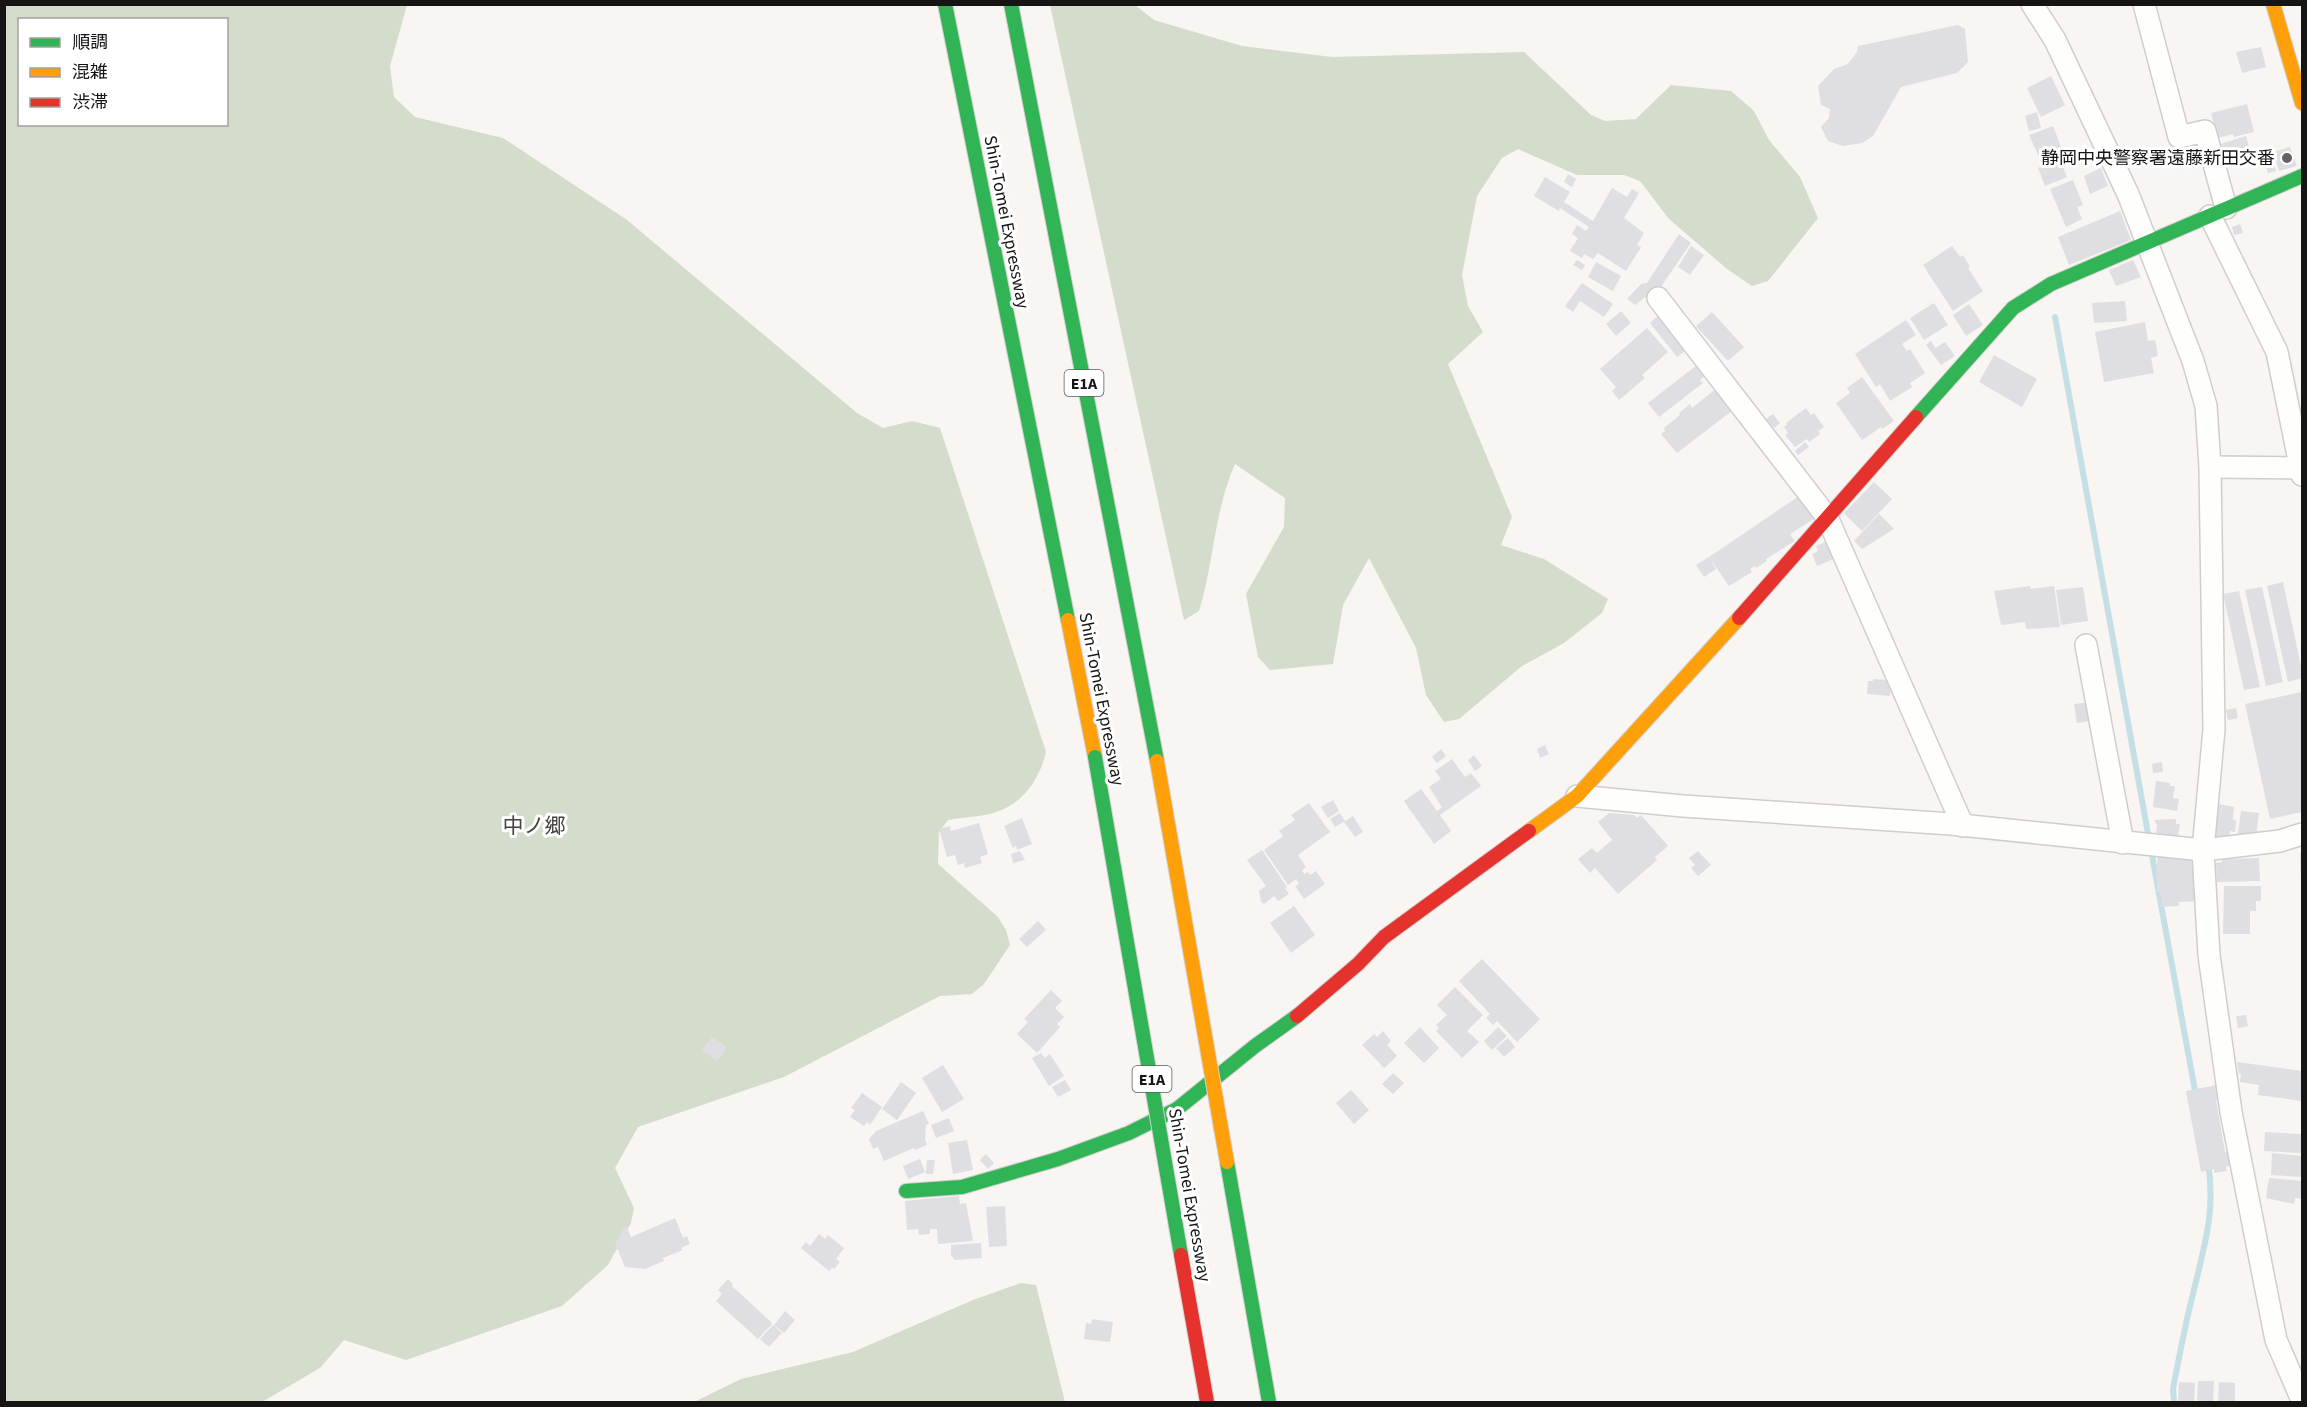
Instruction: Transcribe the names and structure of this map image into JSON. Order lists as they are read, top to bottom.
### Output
{
  "streets": {
    "main road": ["Shin-Tomei Expressway", "E1A"]
  },
  "districts": ["中ノ郷"],
  "places": ["静岡中央警察署遠藤新田交番"],
  "legend": ["順調", "混雑", "渋滞"]
}
